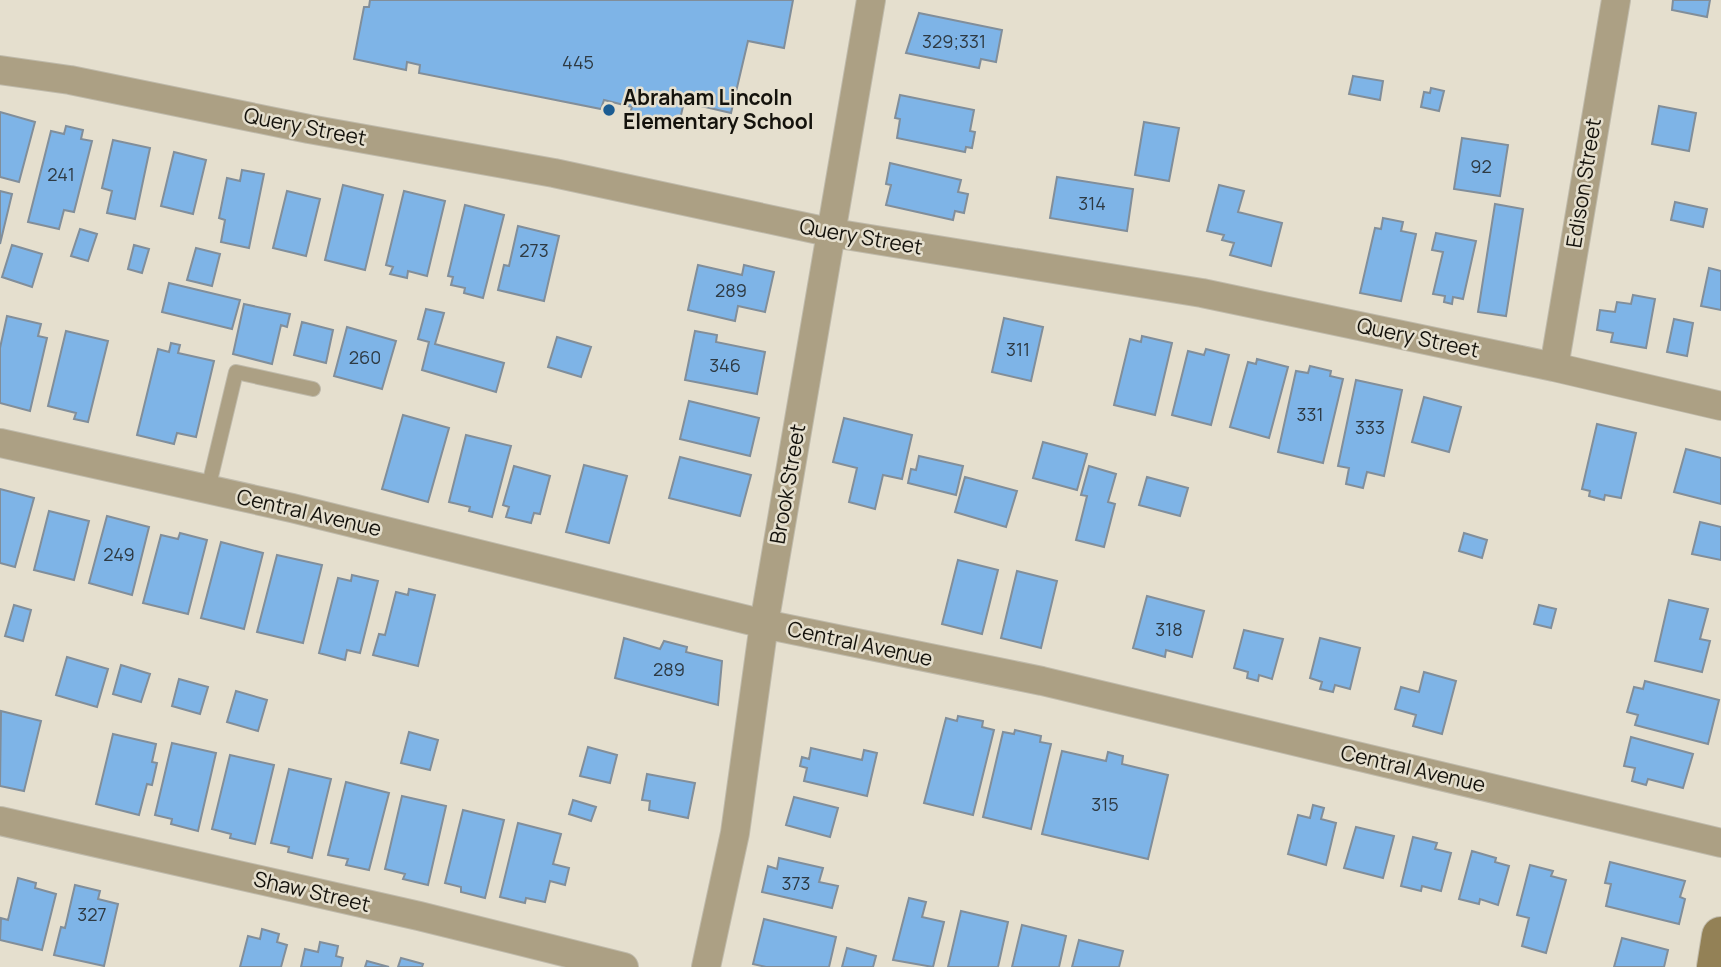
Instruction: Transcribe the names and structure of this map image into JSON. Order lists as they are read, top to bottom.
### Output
{
  "streets": {
    "street": [
      "Query Street",
      "Edison Street",
      "Brook Street",
      "Central Avenue",
      "Shaw Street"
    ]
  },
  "crossings": [
    ["Query Street", "Edison Street"],
    ["Query Street", "Brook Street"],
    ["Brook Street", "Central Avenue"]
  ],
  "places": ["Abraham Lincoln Elementary School"],
  "house_numbers": [
    "329;331",
    "445",
    "92",
    "241",
    "314",
    "273",
    "289",
    "311",
    "260",
    "346",
    "331",
    "333",
    "249",
    "318",
    "289",
    "315",
    "373",
    "327"
  ]
}
